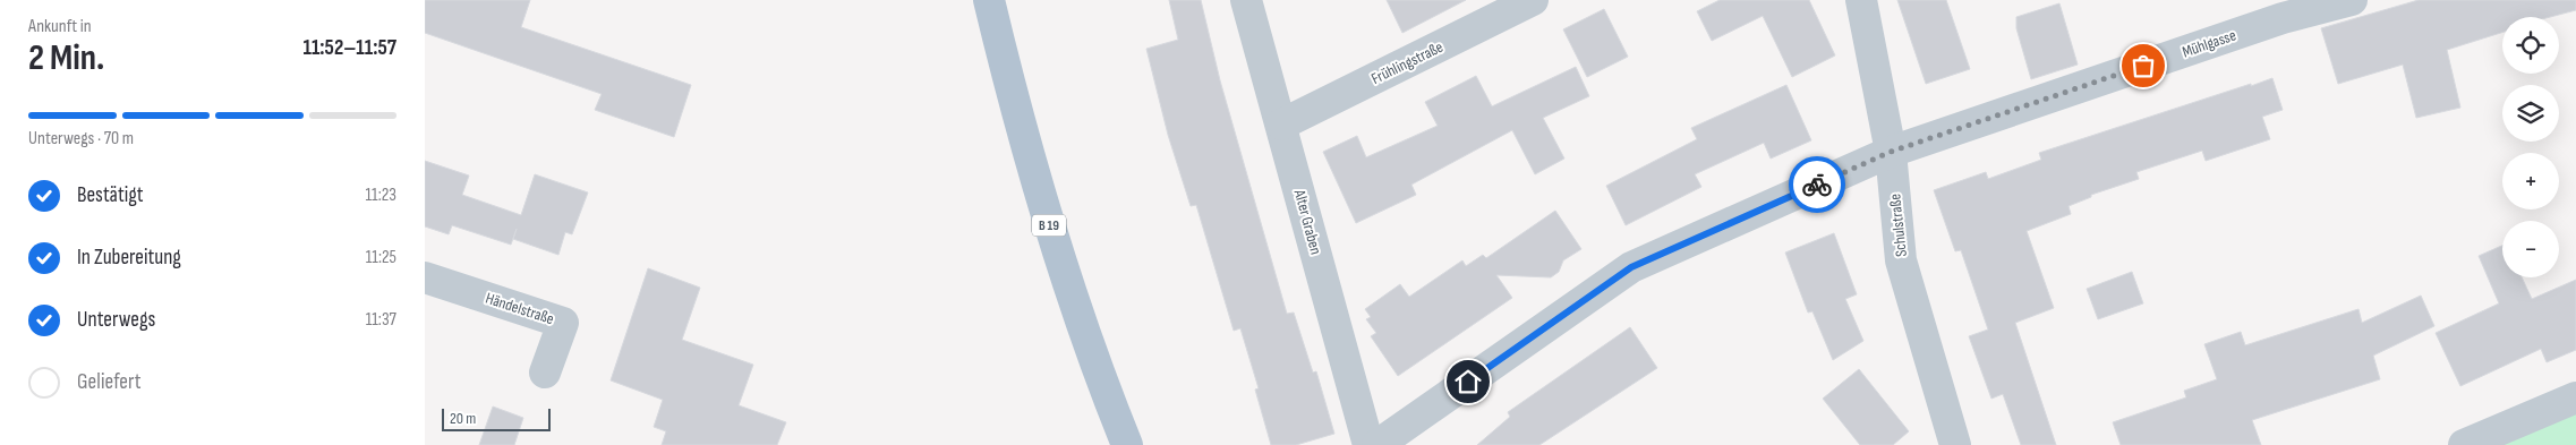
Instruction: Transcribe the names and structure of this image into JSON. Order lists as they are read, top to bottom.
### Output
{
  "streets": {
    "main road": ["B 19"],
    "street": [
      "Mühlgasse",
      "Frühlingstraße",
      "Alter Graben",
      "Schulstraße",
      "Händelstraße"
    ]
  },
  "crossings": [
    ["Mühlgasse", "Schulstraße"],
    ["Frühlingstraße", "Alter Graben"]
  ],
  "scale_bar": "20 m",
  "page": {
    "heading": ["2 Min.", "Ankunft in", "11:52–11:57"],
    "map_buttons": ["+", "−"],
    "bar": "Unterwegs · 70 m",
    "list": [
      ["Bestätigt", "11:23"],
      ["In Zubereitung", "11:25"],
      ["Unterwegs", "11:37"],
      "Geliefert"
    ],
    "scale": "20 m"
  }
}
